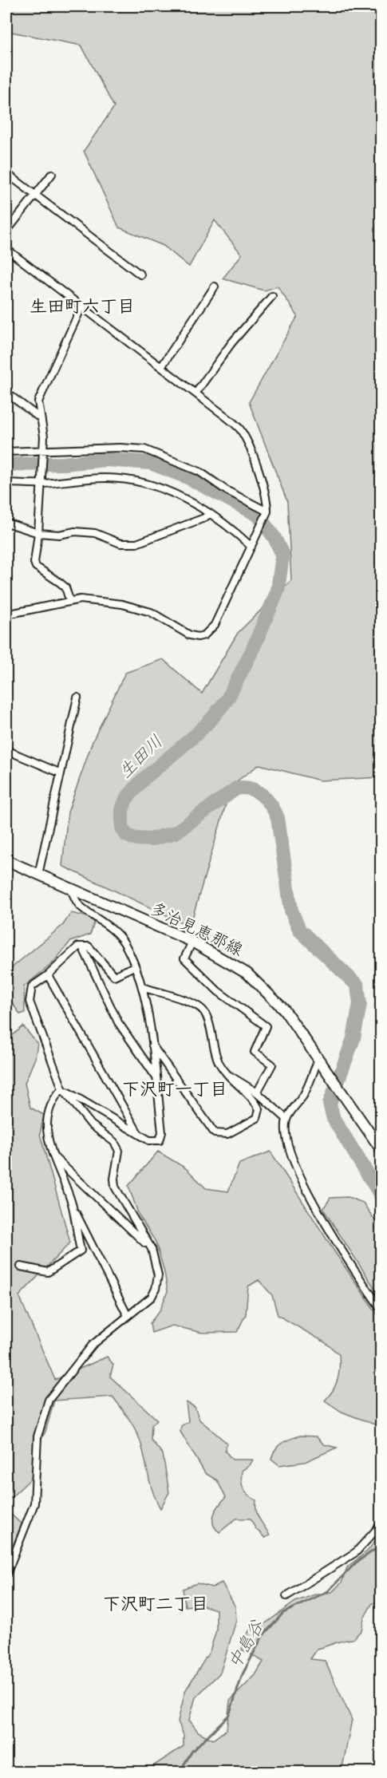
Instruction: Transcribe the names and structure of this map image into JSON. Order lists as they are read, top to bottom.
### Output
{
  "streets": {
    "main road": ["多治見恵那線"]
  },
  "districts": ["生田町六丁目", "下沢町一丁目", "下沢町二丁目"],
  "water": ["生田川", "中島谷"]
}
